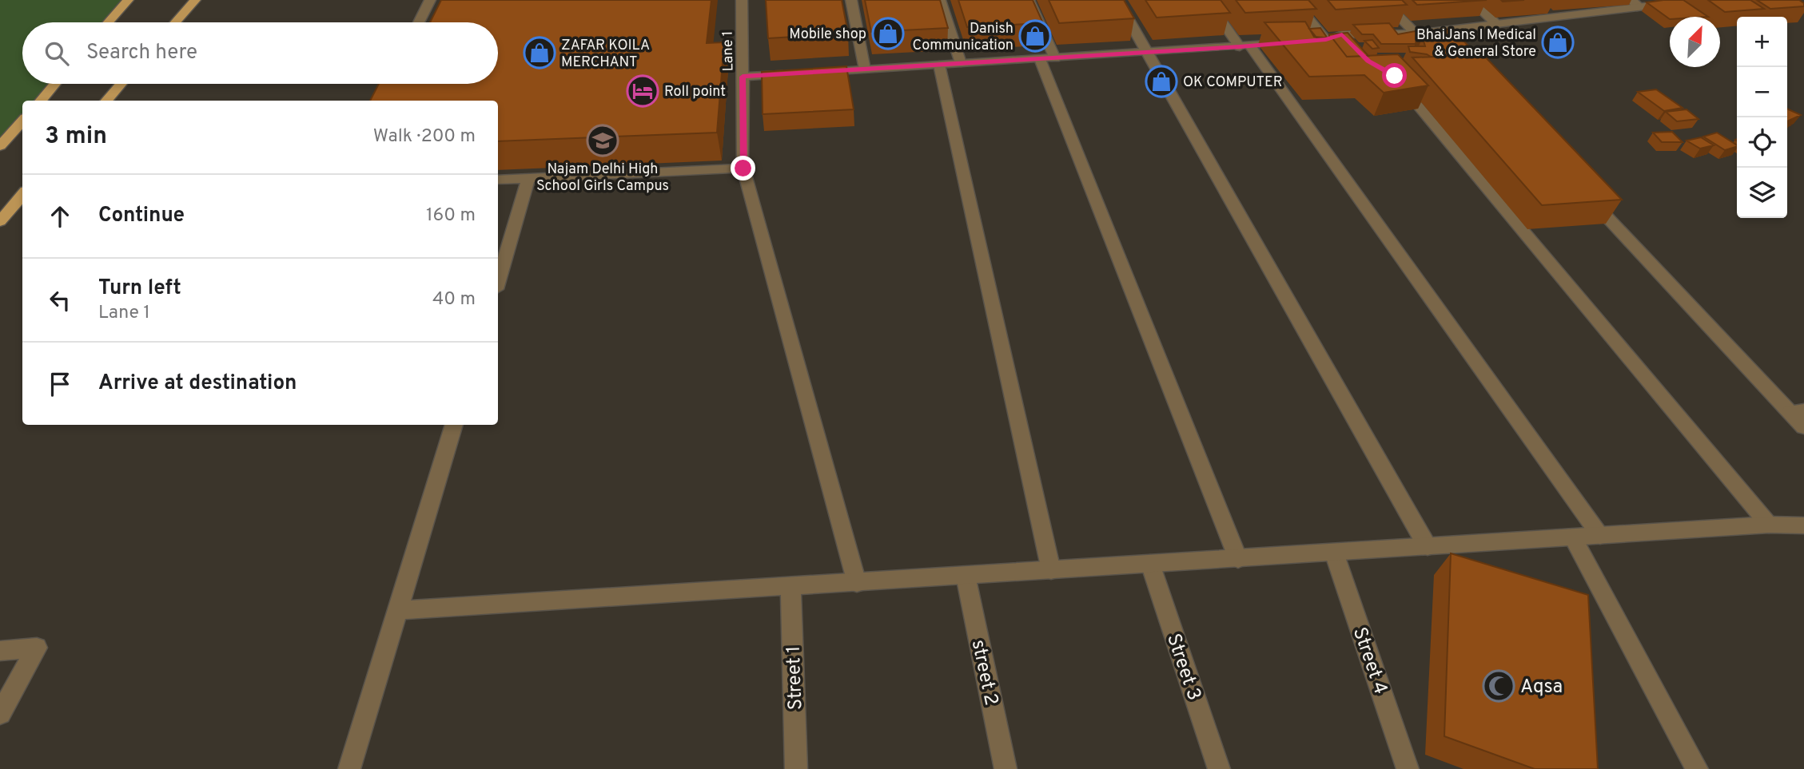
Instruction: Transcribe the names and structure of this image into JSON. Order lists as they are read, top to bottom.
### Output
{
  "streets": {
    "street": [
      "Lane 1",
      "Street 4",
      "Street 3",
      "street 2",
      "Street 1"
    ]
  },
  "places": {
    "shop": [
      "Mobile shop",
      "Danish Communication",
      "BhaiJans I Medical & General Store",
      "ZAFAR KOILA MERCHANT",
      "OK COMPUTER"
    ],
    "hotel": ["Roll point"],
    "school or university": ["Najam Delhi High School Girls Campus"],
    "mosque": ["Aqsa"]
  },
  "north": "top right",
  "page": {
    "map_buttons": ["+", "−"],
    "search": "Search here",
    "heading": ["3 min", "Walk · 200 m"],
    "list": [
      ["Continue", "160 m"],
      ["Turn left", "Lane 1", "40 m"],
      "Arrive at destination"
    ]
  }
}
